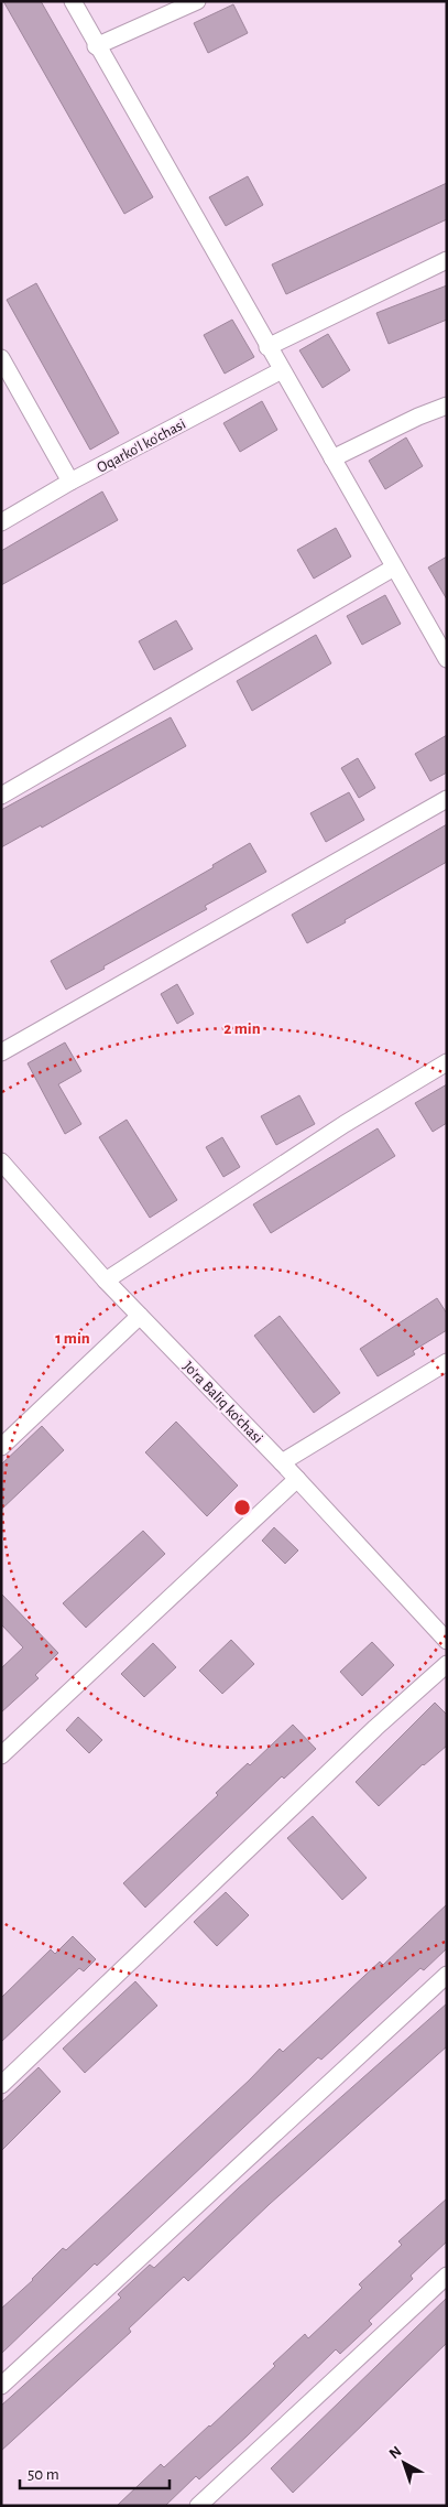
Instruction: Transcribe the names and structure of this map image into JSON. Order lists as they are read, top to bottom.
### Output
{
  "streets": {
    "street": ["Oqarko'l ko'chasi", "Jo'ra Baliq ko'chasi"]
  },
  "scale_bar": "50 m",
  "north": "top left",
  "rings": ["2 min", "1 min"]
}
